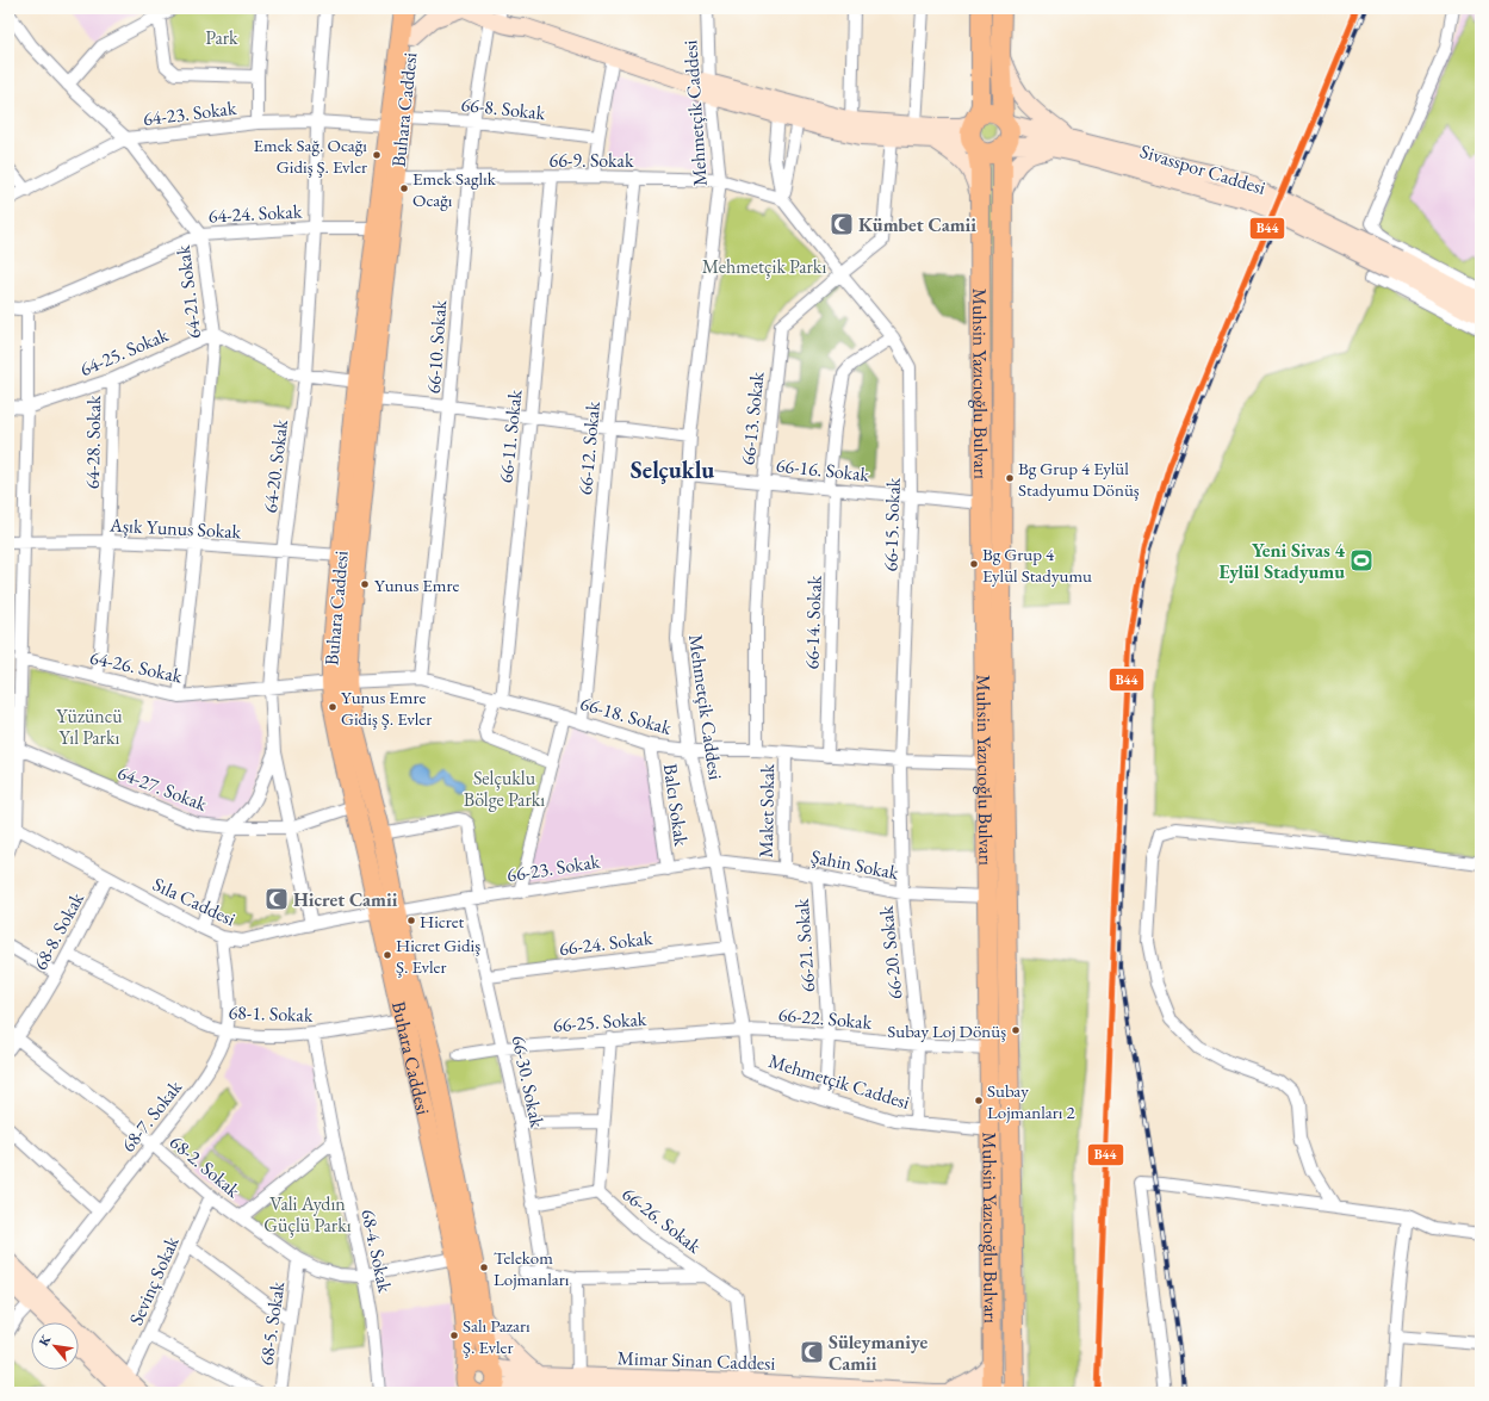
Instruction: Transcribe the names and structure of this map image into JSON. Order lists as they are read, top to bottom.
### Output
{
  "streets": {
    "main road": ["Buhara Caddesi", "Muhsin Yazıcıoğlu Bulvarı"],
    "street": [
      "66-8. Sokak",
      "64-23. Sokak",
      "Mehmetçik Caddesi",
      "66-9. Sokak",
      "Sivasspor Caddesi",
      "64-24. Sokak",
      "64-21. Sokak",
      "66-10. Sokak",
      "64-25. Sokak",
      "66-13. Sokak",
      "66-11. Sokak",
      "64-28. Sokak",
      "66-12. Sokak",
      "64-20. Sokak",
      "66-16. Sokak",
      "66-15. Sokak",
      "Aşık Yunus Sokak",
      "66-14. Sokak",
      "64-26. Sokak",
      "66-18. Sokak",
      "64-27. Sokak",
      "Balcı Sokak",
      "Maket Sokak",
      "Şahin Sokak",
      "66-23. Sokak",
      "Sıla Caddesi",
      "68-8. Sokak",
      "66-24. Sokak",
      "66-21. Sokak",
      "66-20. Sokak",
      "68-1. Sokak",
      "66-22. Sokak",
      "66-25. Sokak",
      "66-30. Sokak",
      "68-7. Sokak",
      "68-2. Sokak",
      "66-26. Sokak",
      "68-4. Sokak",
      "Sevinç Sokak",
      "68-5. Sokak",
      "Mimar Sinan Caddesi"
    ]
  },
  "crossings": [
    ["66-8. Sokak", "Buhara Caddesi"],
    ["66-8. Sokak", "64-23. Sokak"],
    ["66-8. Sokak", "66-10. Sokak"],
    ["Buhara Caddesi", "64-23. Sokak"],
    ["Buhara Caddesi", "66-9. Sokak"],
    ["Buhara Caddesi", "64-24. Sokak"],
    ["Buhara Caddesi", "Aşık Yunus Sokak"],
    ["Buhara Caddesi", "64-26. Sokak"],
    ["Buhara Caddesi", "66-18. Sokak"],
    ["Buhara Caddesi", "64-27. Sokak"],
    ["Buhara Caddesi", "66-23. Sokak"],
    ["Buhara Caddesi", "Sıla Caddesi"],
    ["Buhara Caddesi", "68-1. Sokak"],
    ["Buhara Caddesi", "66-30. Sokak"],
    ["Buhara Caddesi", "68-2. Sokak"],
    ["Buhara Caddesi", "Mimar Sinan Caddesi"],
    ["64-23. Sokak", "64-21. Sokak"],
    ["64-23. Sokak", "64-20. Sokak"],
    ["Mehmetçik Caddesi", "66-9. Sokak"],
    ["Mehmetçik Caddesi", "Muhsin Yazıcıoğlu Bulvarı"],
    ["Mehmetçik Caddesi", "66-16. Sokak"],
    ["Mehmetçik Caddesi", "66-18. Sokak"],
    ["Mehmetçik Caddesi", "Şahin Sokak"],
    ["Mehmetçik Caddesi", "66-23. Sokak"],
    ["Mehmetçik Caddesi", "66-24. Sokak"],
    ["Mehmetçik Caddesi", "66-21. Sokak"],
    ["Mehmetçik Caddesi", "66-20. Sokak"],
    ["Mehmetçik Caddesi", "66-22. Sokak"],
    ["Mehmetçik Caddesi", "66-25. Sokak"],
    ["66-9. Sokak", "66-10. Sokak"],
    ["66-9. Sokak", "66-11. Sokak"],
    ["66-9. Sokak", "66-12. Sokak"],
    ["66-9. Sokak", "66-15. Sokak"],
    ["Sivasspor Caddesi", "Muhsin Yazıcıoğlu Bulvarı"],
    ["64-24. Sokak", "64-21. Sokak"],
    ["64-24. Sokak", "64-20. Sokak"],
    ["64-21. Sokak", "64-25. Sokak"],
    ["64-21. Sokak", "Aşık Yunus Sokak"],
    ["64-21. Sokak", "64-26. Sokak"],
    ["66-10. Sokak", "66-18. Sokak"],
    ["64-25. Sokak", "64-28. Sokak"],
    ["Muhsin Yazıcıoğlu Bulvarı", "66-16. Sokak"],
    ["Muhsin Yazıcıoğlu Bulvarı", "66-18. Sokak"],
    ["Muhsin Yazıcıoğlu Bulvarı", "Şahin Sokak"],
    ["Muhsin Yazıcıoğlu Bulvarı", "66-22. Sokak"],
    ["Muhsin Yazıcıoğlu Bulvarı", "Mimar Sinan Caddesi"],
    ["66-13. Sokak", "66-16. Sokak"],
    ["66-13. Sokak", "66-15. Sokak"],
    ["66-13. Sokak", "66-18. Sokak"],
    ["66-11. Sokak", "66-18. Sokak"],
    ["64-28. Sokak", "Aşık Yunus Sokak"],
    ["64-28. Sokak", "64-26. Sokak"],
    ["66-12. Sokak", "66-18. Sokak"],
    ["64-20. Sokak", "Aşık Yunus Sokak"],
    ["64-20. Sokak", "64-26. Sokak"],
    ["64-20. Sokak", "64-27. Sokak"],
    ["64-20. Sokak", "Sıla Caddesi"],
    ["66-16. Sokak", "66-15. Sokak"],
    ["66-16. Sokak", "66-14. Sokak"],
    ["66-15. Sokak", "66-14. Sokak"],
    ["66-15. Sokak", "66-18. Sokak"],
    ["66-15. Sokak", "Şahin Sokak"],
    ["66-15. Sokak", "66-20. Sokak"],
    ["66-14. Sokak", "66-18. Sokak"],
    ["64-26. Sokak", "66-18. Sokak"],
    ["66-18. Sokak", "Balcı Sokak"],
    ["66-18. Sokak", "Maket Sokak"],
    ["Balcı Sokak", "66-23. Sokak"],
    ["Maket Sokak", "Şahin Sokak"],
    ["Şahin Sokak", "66-23. Sokak"],
    ["Şahin Sokak", "66-21. Sokak"],
    ["Şahin Sokak", "66-20. Sokak"],
    ["66-23. Sokak", "66-30. Sokak"],
    ["Sıla Caddesi", "68-8. Sokak"],
    ["Sıla Caddesi", "68-7. Sokak"],
    ["68-8. Sokak", "68-1. Sokak"],
    ["68-8. Sokak", "68-2. Sokak"],
    ["66-24. Sokak", "66-30. Sokak"],
    ["66-21. Sokak", "66-22. Sokak"],
    ["66-20. Sokak", "66-22. Sokak"],
    ["68-1. Sokak", "68-7. Sokak"],
    ["68-1. Sokak", "68-4. Sokak"],
    ["66-22. Sokak", "66-25. Sokak"],
    ["66-25. Sokak", "66-30. Sokak"],
    ["66-25. Sokak", "66-26. Sokak"],
    ["68-7. Sokak", "68-2. Sokak"],
    ["68-2. Sokak", "68-4. Sokak"],
    ["68-2. Sokak", "Sevinç Sokak"],
    ["68-2. Sokak", "68-5. Sokak"],
    ["66-26. Sokak", "Mimar Sinan Caddesi"]
  ],
  "districts": ["Selçuklu"],
  "parks": [
    "Park",
    "Mehmetçik Parkı",
    "Yüzüncü Yıl Parkı",
    "Selçuklu Bölge Parkı",
    "Vali Aydın Güçlü Parkı"
  ],
  "places": {
    "other": [
      "Emek Sağ. Ocağı Gidiş Ş. Evler",
      "Emek Saglık Ocağı",
      "Bg Grup 4 Eylül Stadyumu Dönüş",
      "Bg Grup 4 Eylül Stadyumu",
      "Yunus Emre",
      "Yunus Emre Gidiş Ş. Evler",
      "Hicret",
      "Hicret Gidiş Ş. Evler",
      "Subay Loj Dönüş",
      "Subay Lojmanları 2",
      "Telekom Lojmanları",
      "Salı Pazarı Ş. Evler"
    ],
    "mosque": ["Kümbet Camii", "Hicret Camii", "Süleymaniye Camii"],
    "sports": ["Yeni Sivas 4 Eylül Stadyumu"]
  },
  "lines": ["transit line B44"],
  "north": "top left"
}
